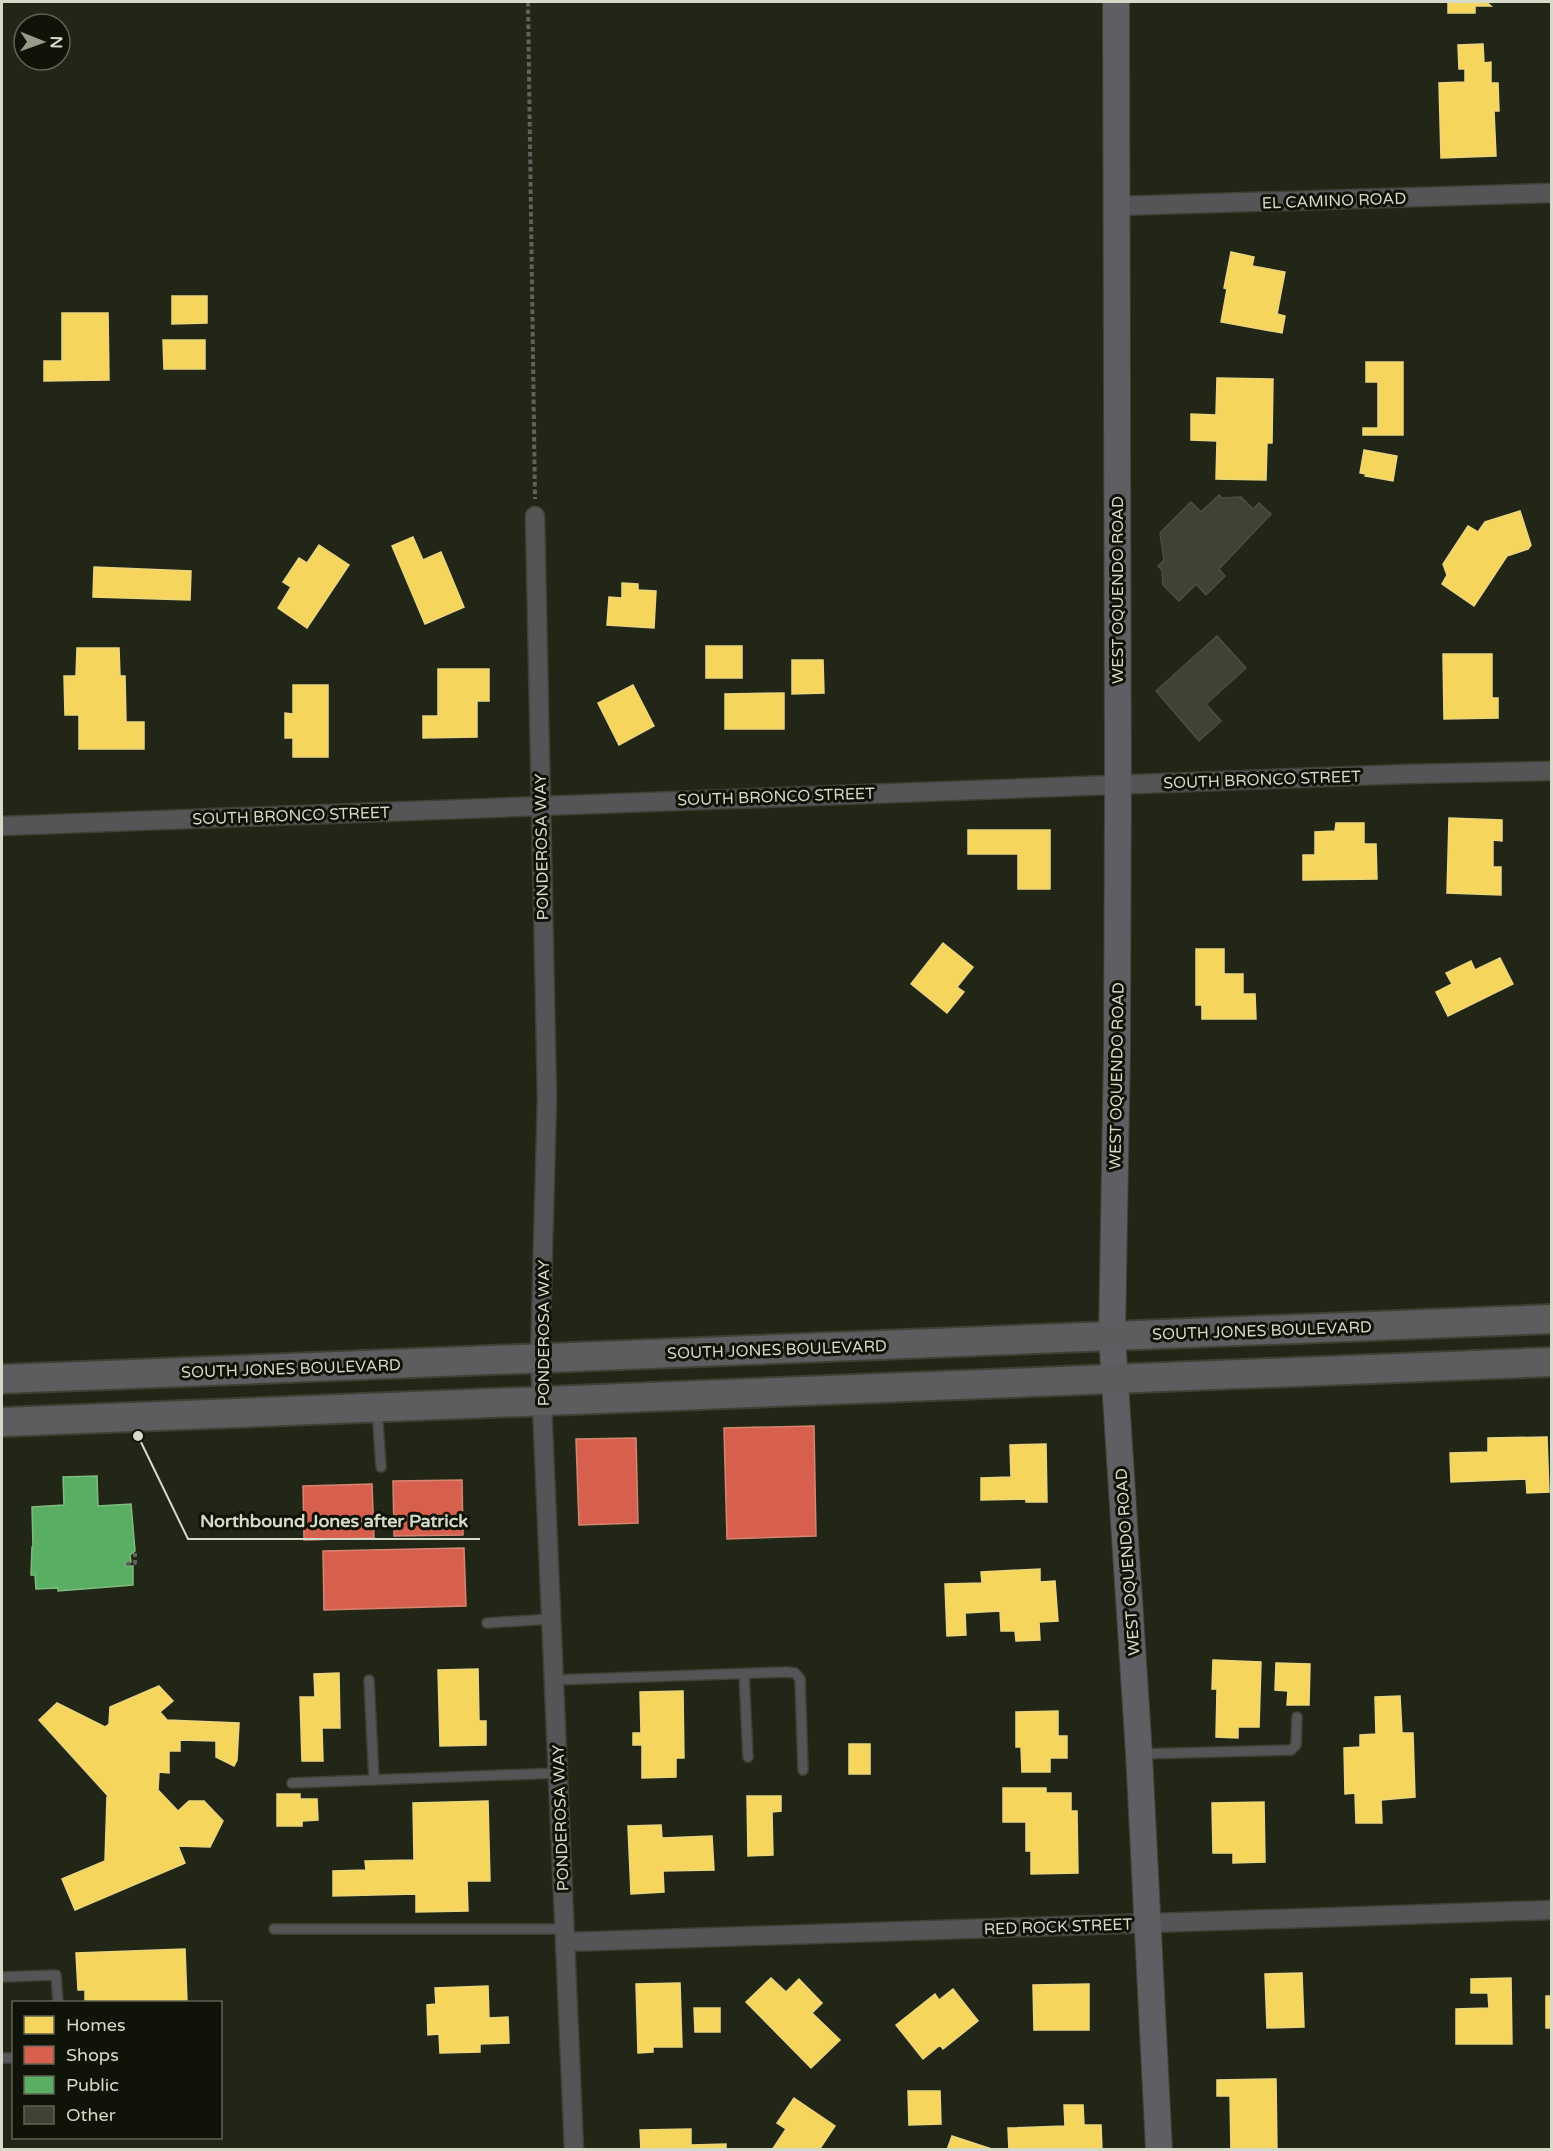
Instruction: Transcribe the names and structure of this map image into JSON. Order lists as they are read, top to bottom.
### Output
{
  "streets": {
    "main road": ["SOUTH JONES BOULEVARD"],
    "street": [
      "EL CAMINO ROAD",
      "WEST OQUENDO ROAD",
      "SOUTH BRONCO STREET",
      "PONDEROSA WAY",
      "RED ROCK STREET"
    ]
  },
  "crossings": [
    ["EL CAMINO ROAD", "WEST OQUENDO ROAD"],
    ["WEST OQUENDO ROAD", "SOUTH BRONCO STREET"],
    ["WEST OQUENDO ROAD", "SOUTH JONES BOULEVARD"],
    ["WEST OQUENDO ROAD", "RED ROCK STREET"],
    ["SOUTH BRONCO STREET", "PONDEROSA WAY"],
    ["PONDEROSA WAY", "SOUTH JONES BOULEVARD"],
    ["PONDEROSA WAY", "RED ROCK STREET"]
  ],
  "places": ["Northbound Jones after Patrick"],
  "legend": [
    "Homes",
    "Shops",
    "Public",
    "Other"
  ],
  "north": "right"
}
